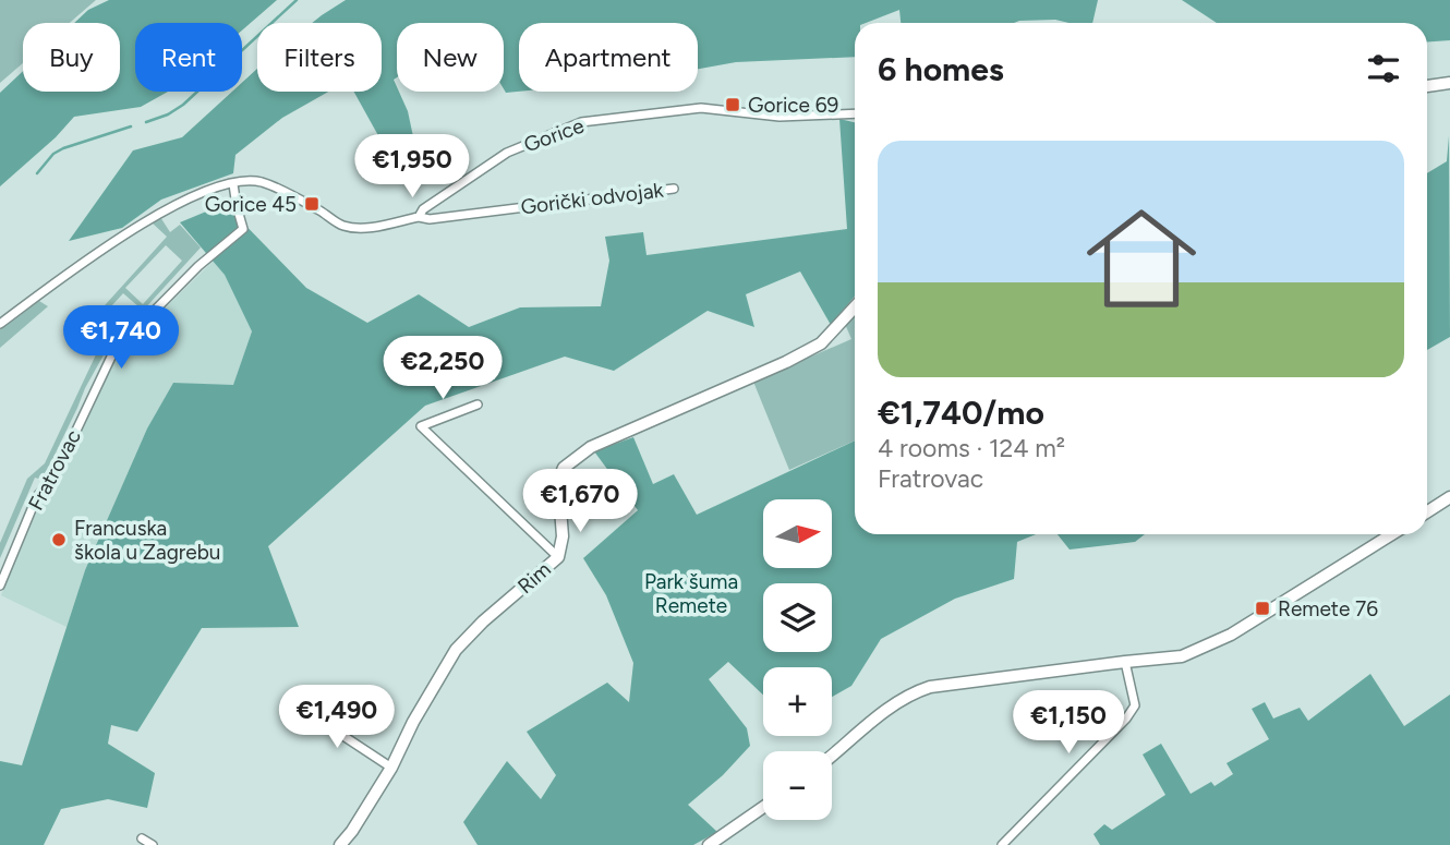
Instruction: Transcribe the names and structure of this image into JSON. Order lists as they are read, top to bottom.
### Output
{
  "streets": {
    "street": [
      "Gorice",
      "Gorički odvojak",
      "Fratrovac",
      "Rim"
    ]
  },
  "crossings": [
    ["Gorice", "Gorički odvojak"],
    ["Gorice", "Fratrovac"]
  ],
  "parks": ["Park šuma Remete"],
  "places": {
    "transit": ["Gorice 69", "Gorice 45", "Remete 76"],
    "other": ["Francuska škola u Zagrebu"]
  },
  "north": "right",
  "page": {
    "chip": [
      "Buy",
      "Rent",
      "Filters",
      "New",
      "Apartment"
    ],
    "heading": "6 homes",
    "list": [
      {
        "name": "€1,740/mo",
        "note": "4 rooms · 124 m² · Fratrovac"
      }
    ],
    "price": [
      "€1,950",
      "€1,740",
      "€2,250",
      "€1,670",
      "€1,490",
      "€1,150"
    ],
    "map_buttons": ["+", "−"]
  }
}
